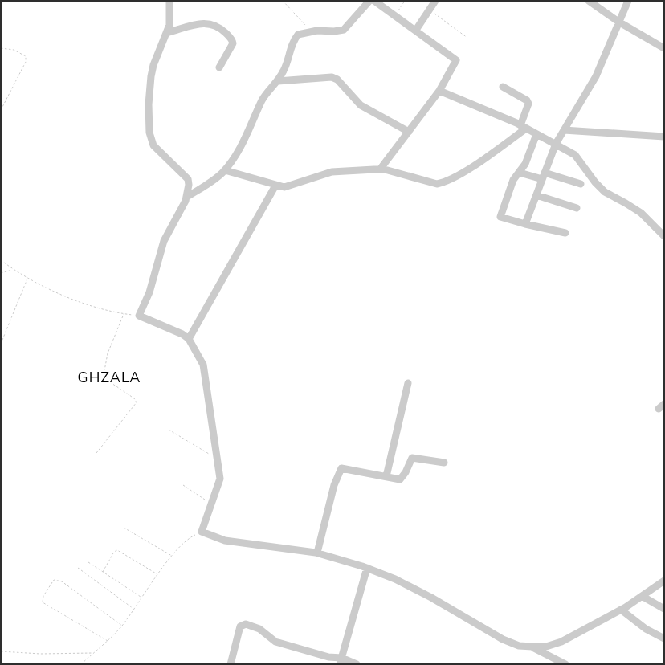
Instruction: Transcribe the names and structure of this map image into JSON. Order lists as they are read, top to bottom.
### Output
{
  "districts": ["GHZALA"]
}
